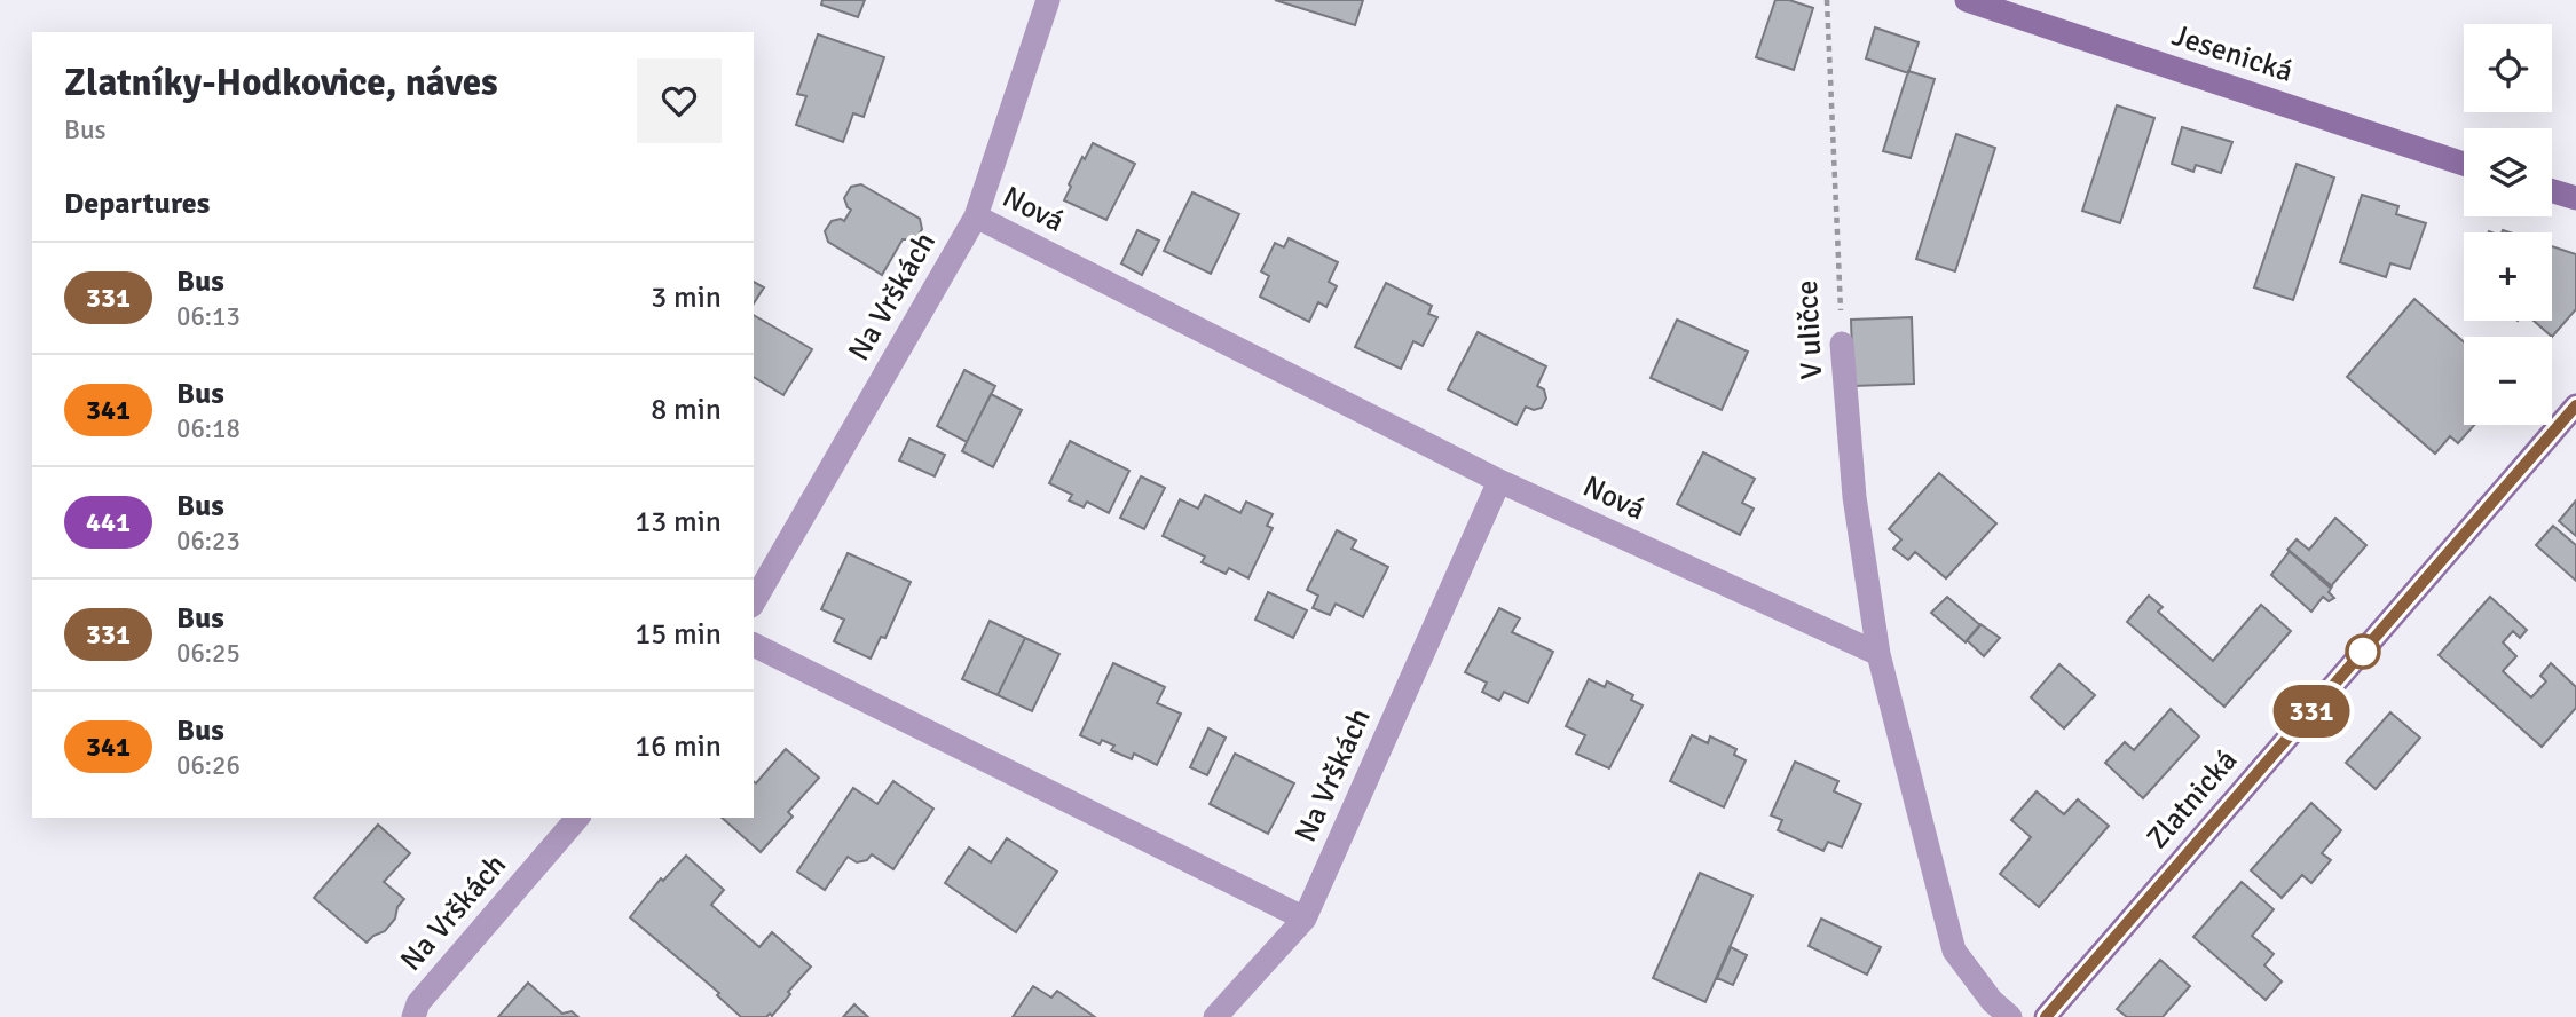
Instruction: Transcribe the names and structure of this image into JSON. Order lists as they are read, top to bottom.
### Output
{
  "streets": {
    "street": [
      "Jesenická",
      "Nová",
      "Na Vrškách",
      "V uličce",
      "Zlatnická"
    ]
  },
  "crossings": [
    ["Nová", "Na Vrškách"],
    ["Nová", "V uličce"]
  ],
  "lines": ["bus line 331"],
  "page": {
    "on_map": "331",
    "map_buttons": ["+", "−"],
    "heading": [
      ["Zlatníky-Hodkovice, náves", "Bus"],
      "Departures"
    ],
    "list": [
      {
        "mark": "331",
        "name": "Bus",
        "note": "06:13",
        "value": "3 min"
      },
      {
        "mark": "341",
        "name": "Bus",
        "note": "06:18",
        "value": "8 min"
      },
      {
        "mark": "441",
        "name": "Bus",
        "note": "06:23",
        "value": "13 min"
      },
      {
        "mark": "331",
        "name": "Bus",
        "note": "06:25",
        "value": "15 min"
      },
      {
        "mark": "341",
        "name": "Bus",
        "note": "06:26",
        "value": "16 min"
      }
    ]
  }
}
